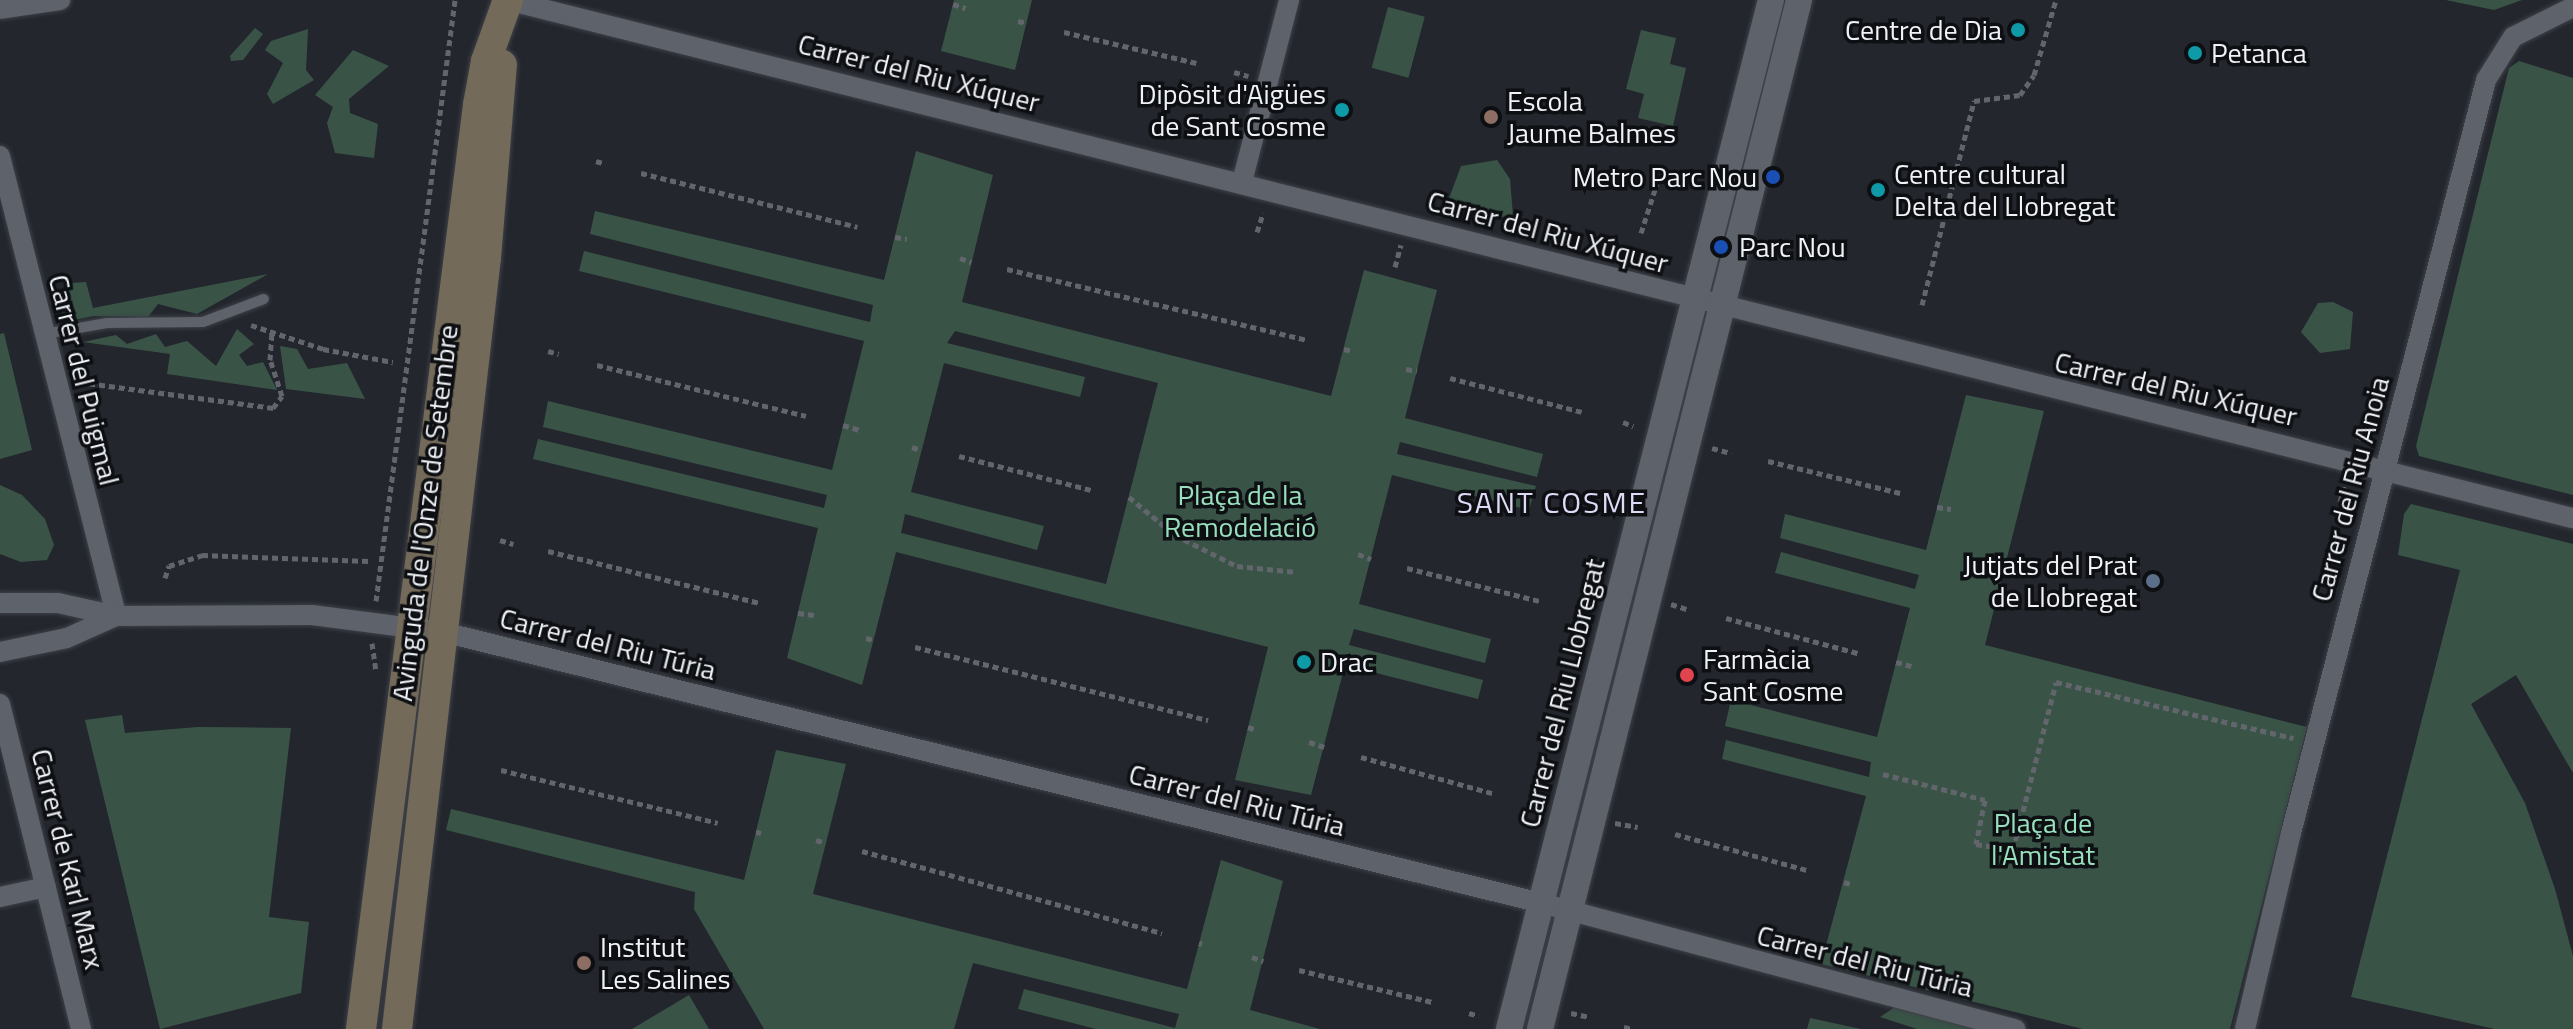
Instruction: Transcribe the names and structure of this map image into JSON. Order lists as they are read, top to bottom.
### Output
{
  "streets": {
    "main road": ["Avinguda de l'Onze de Setembre"],
    "street": [
      "Carrer del Riu Xúquer",
      "Carrer del Puigmal",
      "Carrer del Riu Anoia",
      "Carrer del Riu Túria",
      "Carrer del Riu Llobregat",
      "Carrer de Karl Marx"
    ]
  },
  "crossings": [
    ["Carrer del Riu Xúquer", "Carrer del Riu Anoia"],
    ["Carrer del Riu Xúquer", "Avinguda de l'Onze de Setembre"],
    ["Carrer del Riu Xúquer", "Carrer del Riu Llobregat"],
    ["Carrer del Puigmal", "Carrer del Riu Túria"],
    ["Avinguda de l'Onze de Setembre", "Carrer del Riu Túria"],
    ["Carrer del Riu Túria", "Carrer del Riu Llobregat"]
  ],
  "districts": ["SANT COSME"],
  "parks": ["Plaça de la Remodelació", "Plaça de l'Amistat"],
  "places": [
    "Centre de Dia",
    "Petanca",
    "Dipòsit d'Aigües de Sant Cosme",
    "Escola Jaume Balmes",
    "Metro Parc Nou",
    "Centre cultural Delta del Llobregat",
    "Parc Nou",
    "Jutjats del Prat de Llobregat",
    "Drac",
    "Farmàcia Sant Cosme",
    "Institut Les Salines"
  ]
}
